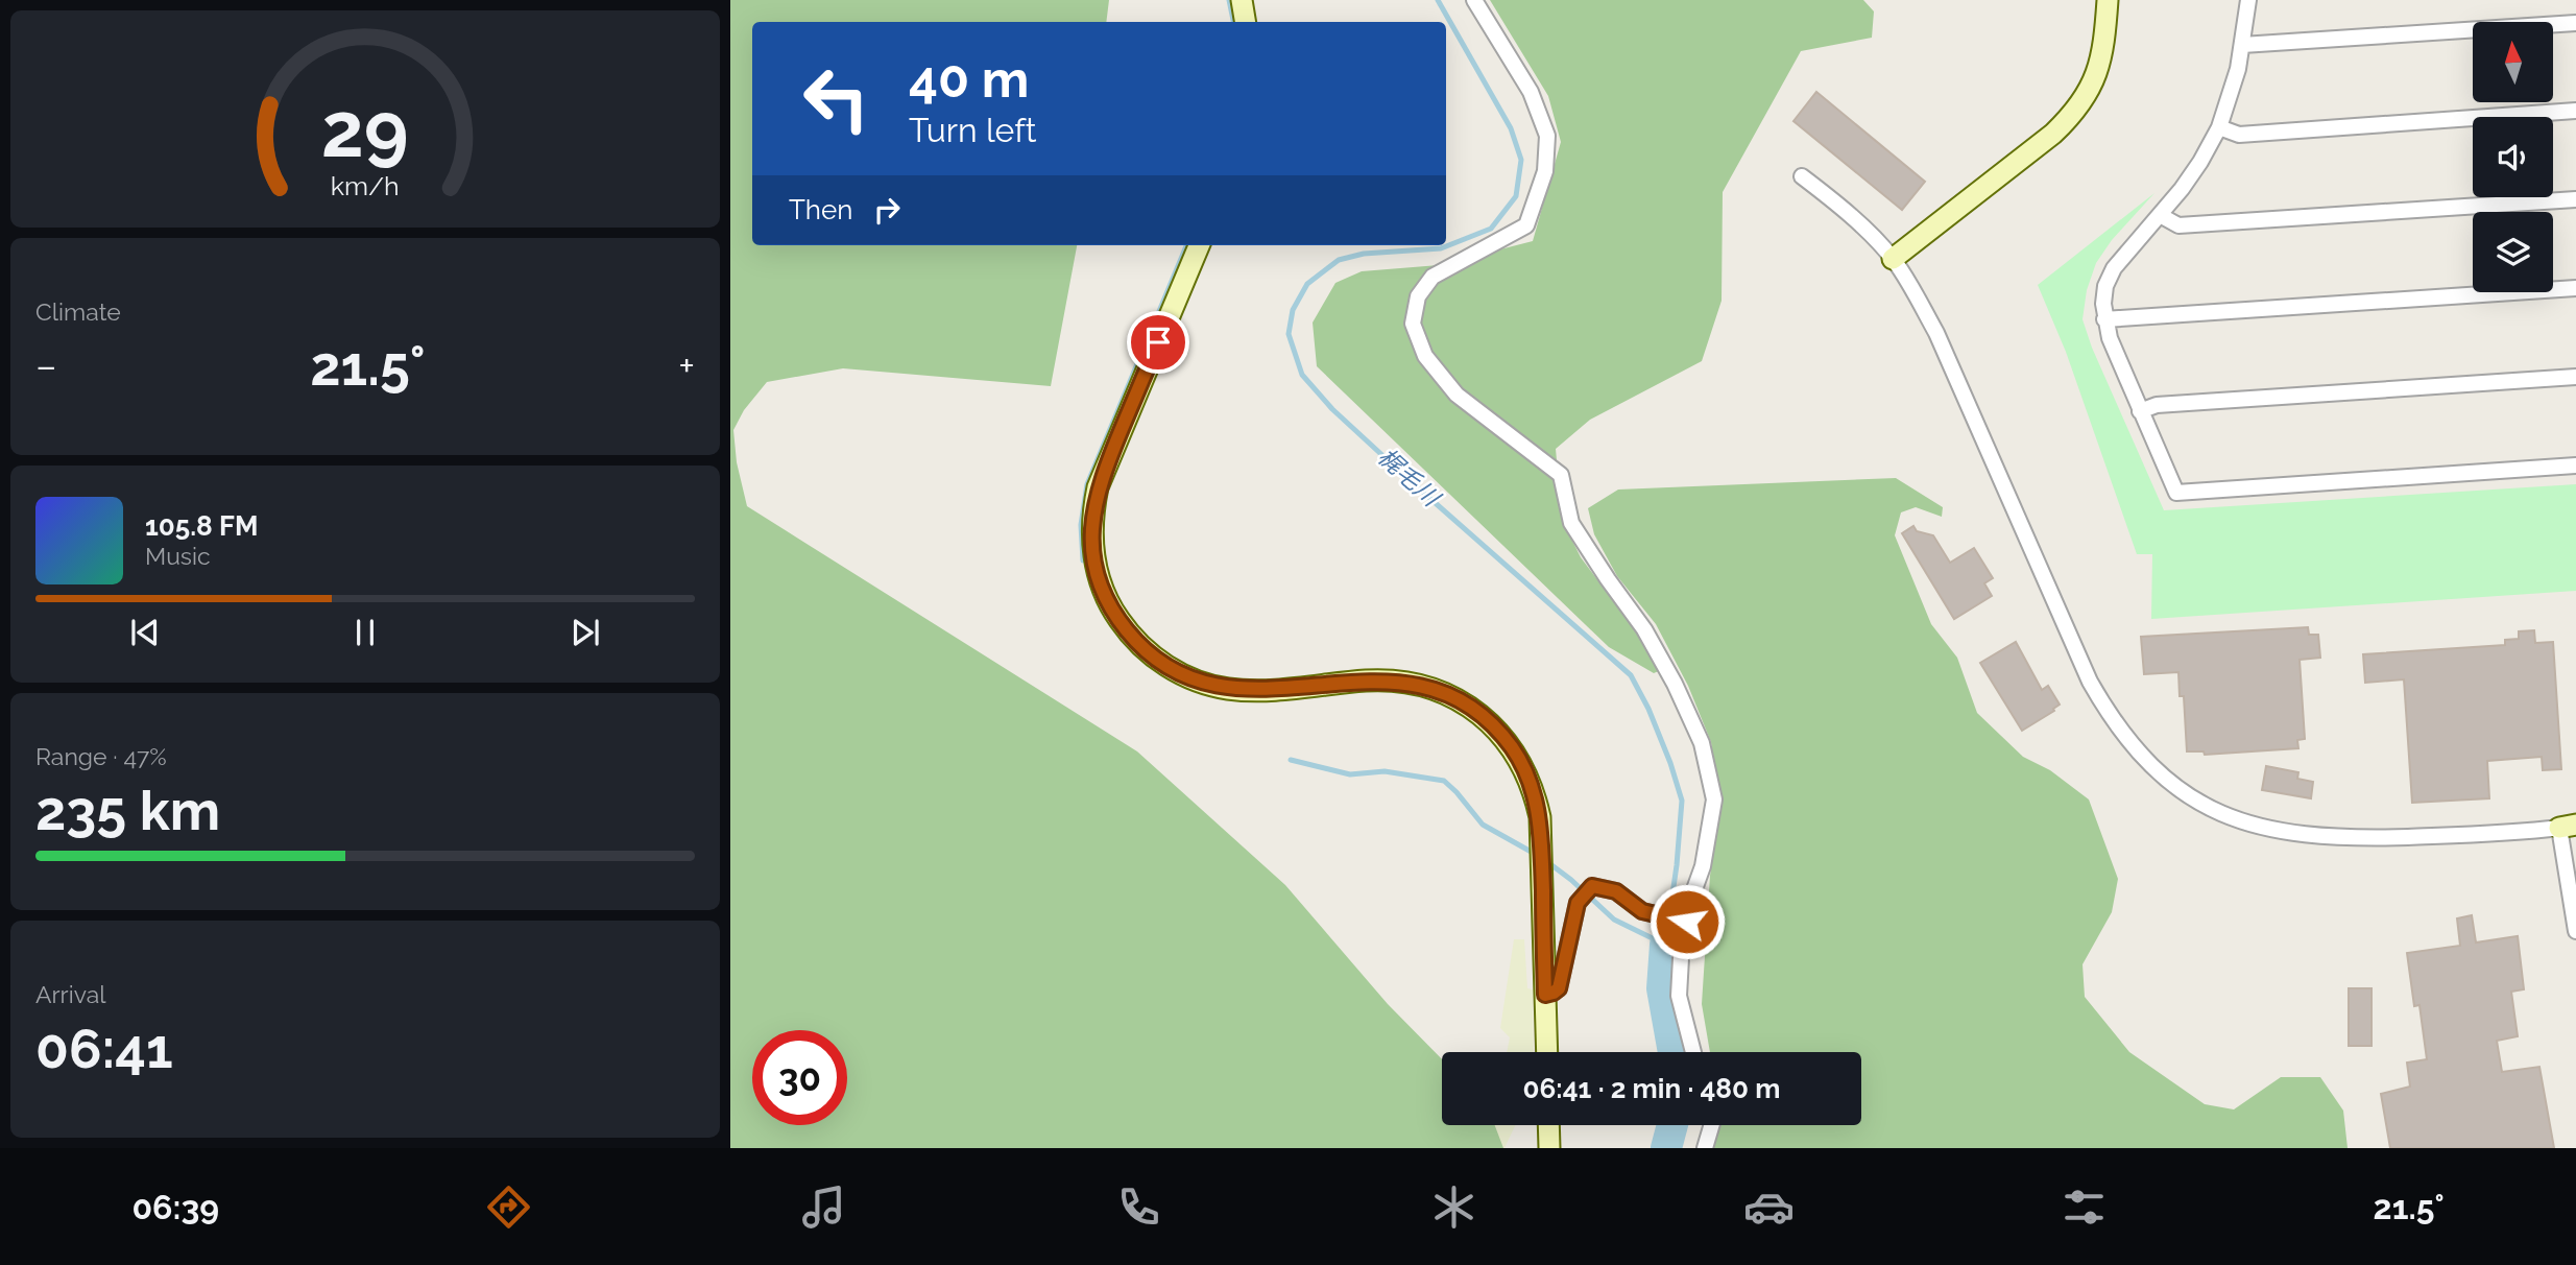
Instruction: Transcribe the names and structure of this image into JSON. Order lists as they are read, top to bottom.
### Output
{
  "water": ["梶毛川"],
  "north": "top",
  "page": {
    "turn": ["40 m", "Turn left"],
    "then": "Then",
    "tile": [
      "Climate",
      ["Range · 47%", "235 km"],
      ["Arrival", "06:41"]
    ],
    "heat": ["−", "21.5°", "+"],
    "song": ["105.8 FM", "Music"],
    "limit": "30",
    "trip": "06:41 · 2 min · 480 m",
    "tabs": ["06:39", "21.5°"],
    "gauge": ["29", "km/h"]
  }
}
